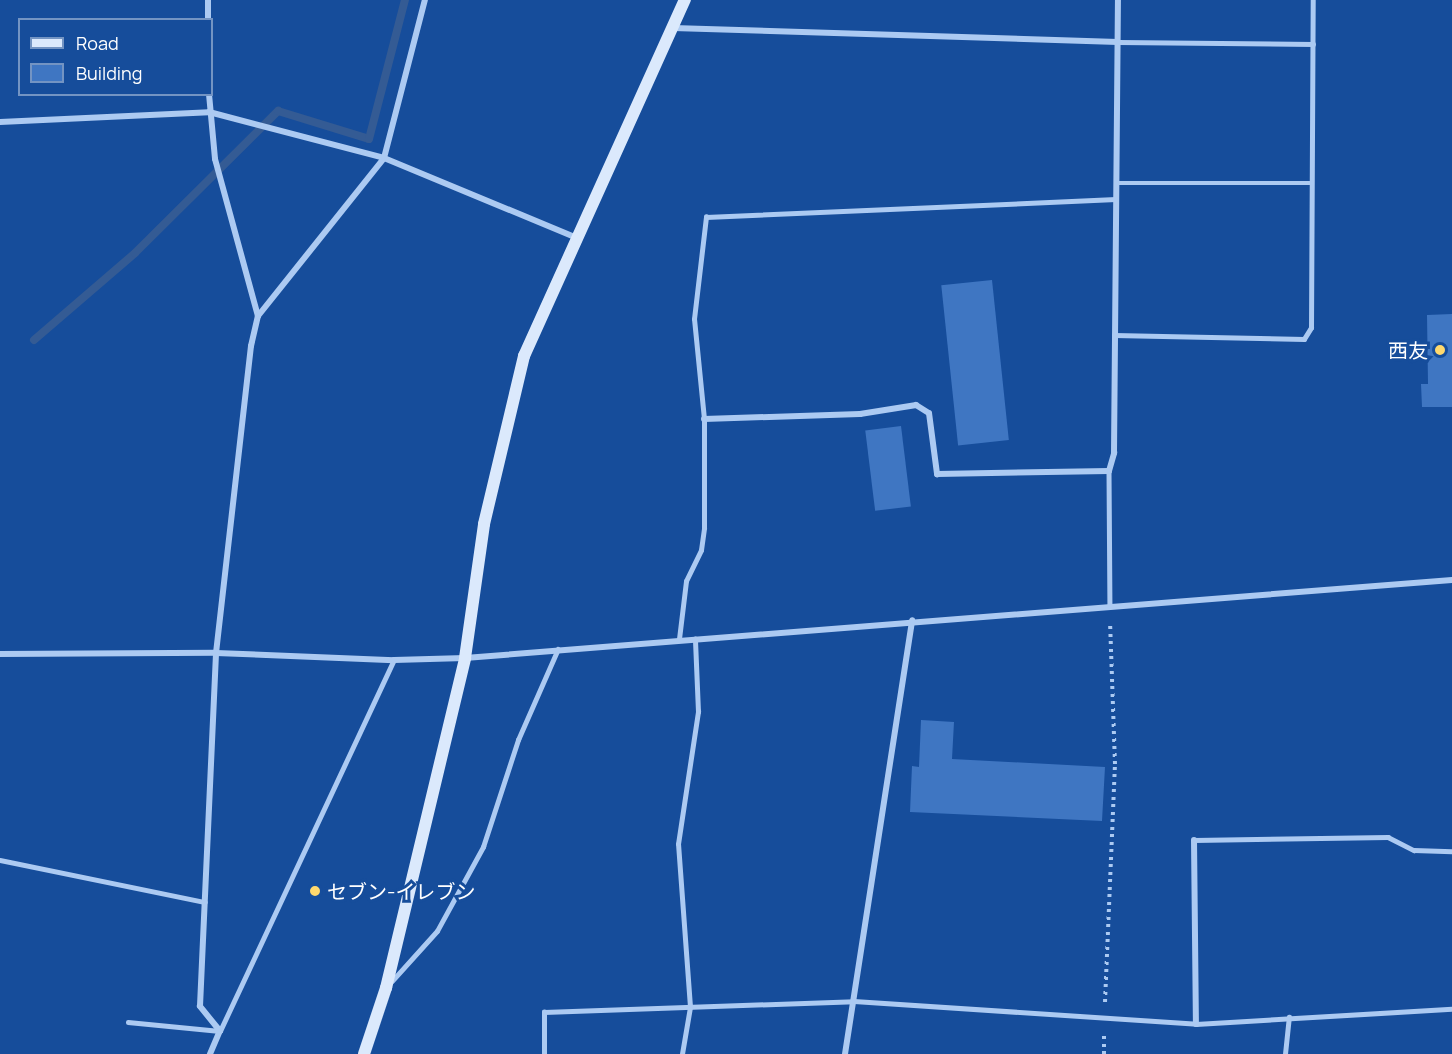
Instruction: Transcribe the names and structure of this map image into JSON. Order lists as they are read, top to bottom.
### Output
{
  "places": ["西友", "セブン-イレブン"],
  "legend": ["Road", "Building"]
}
